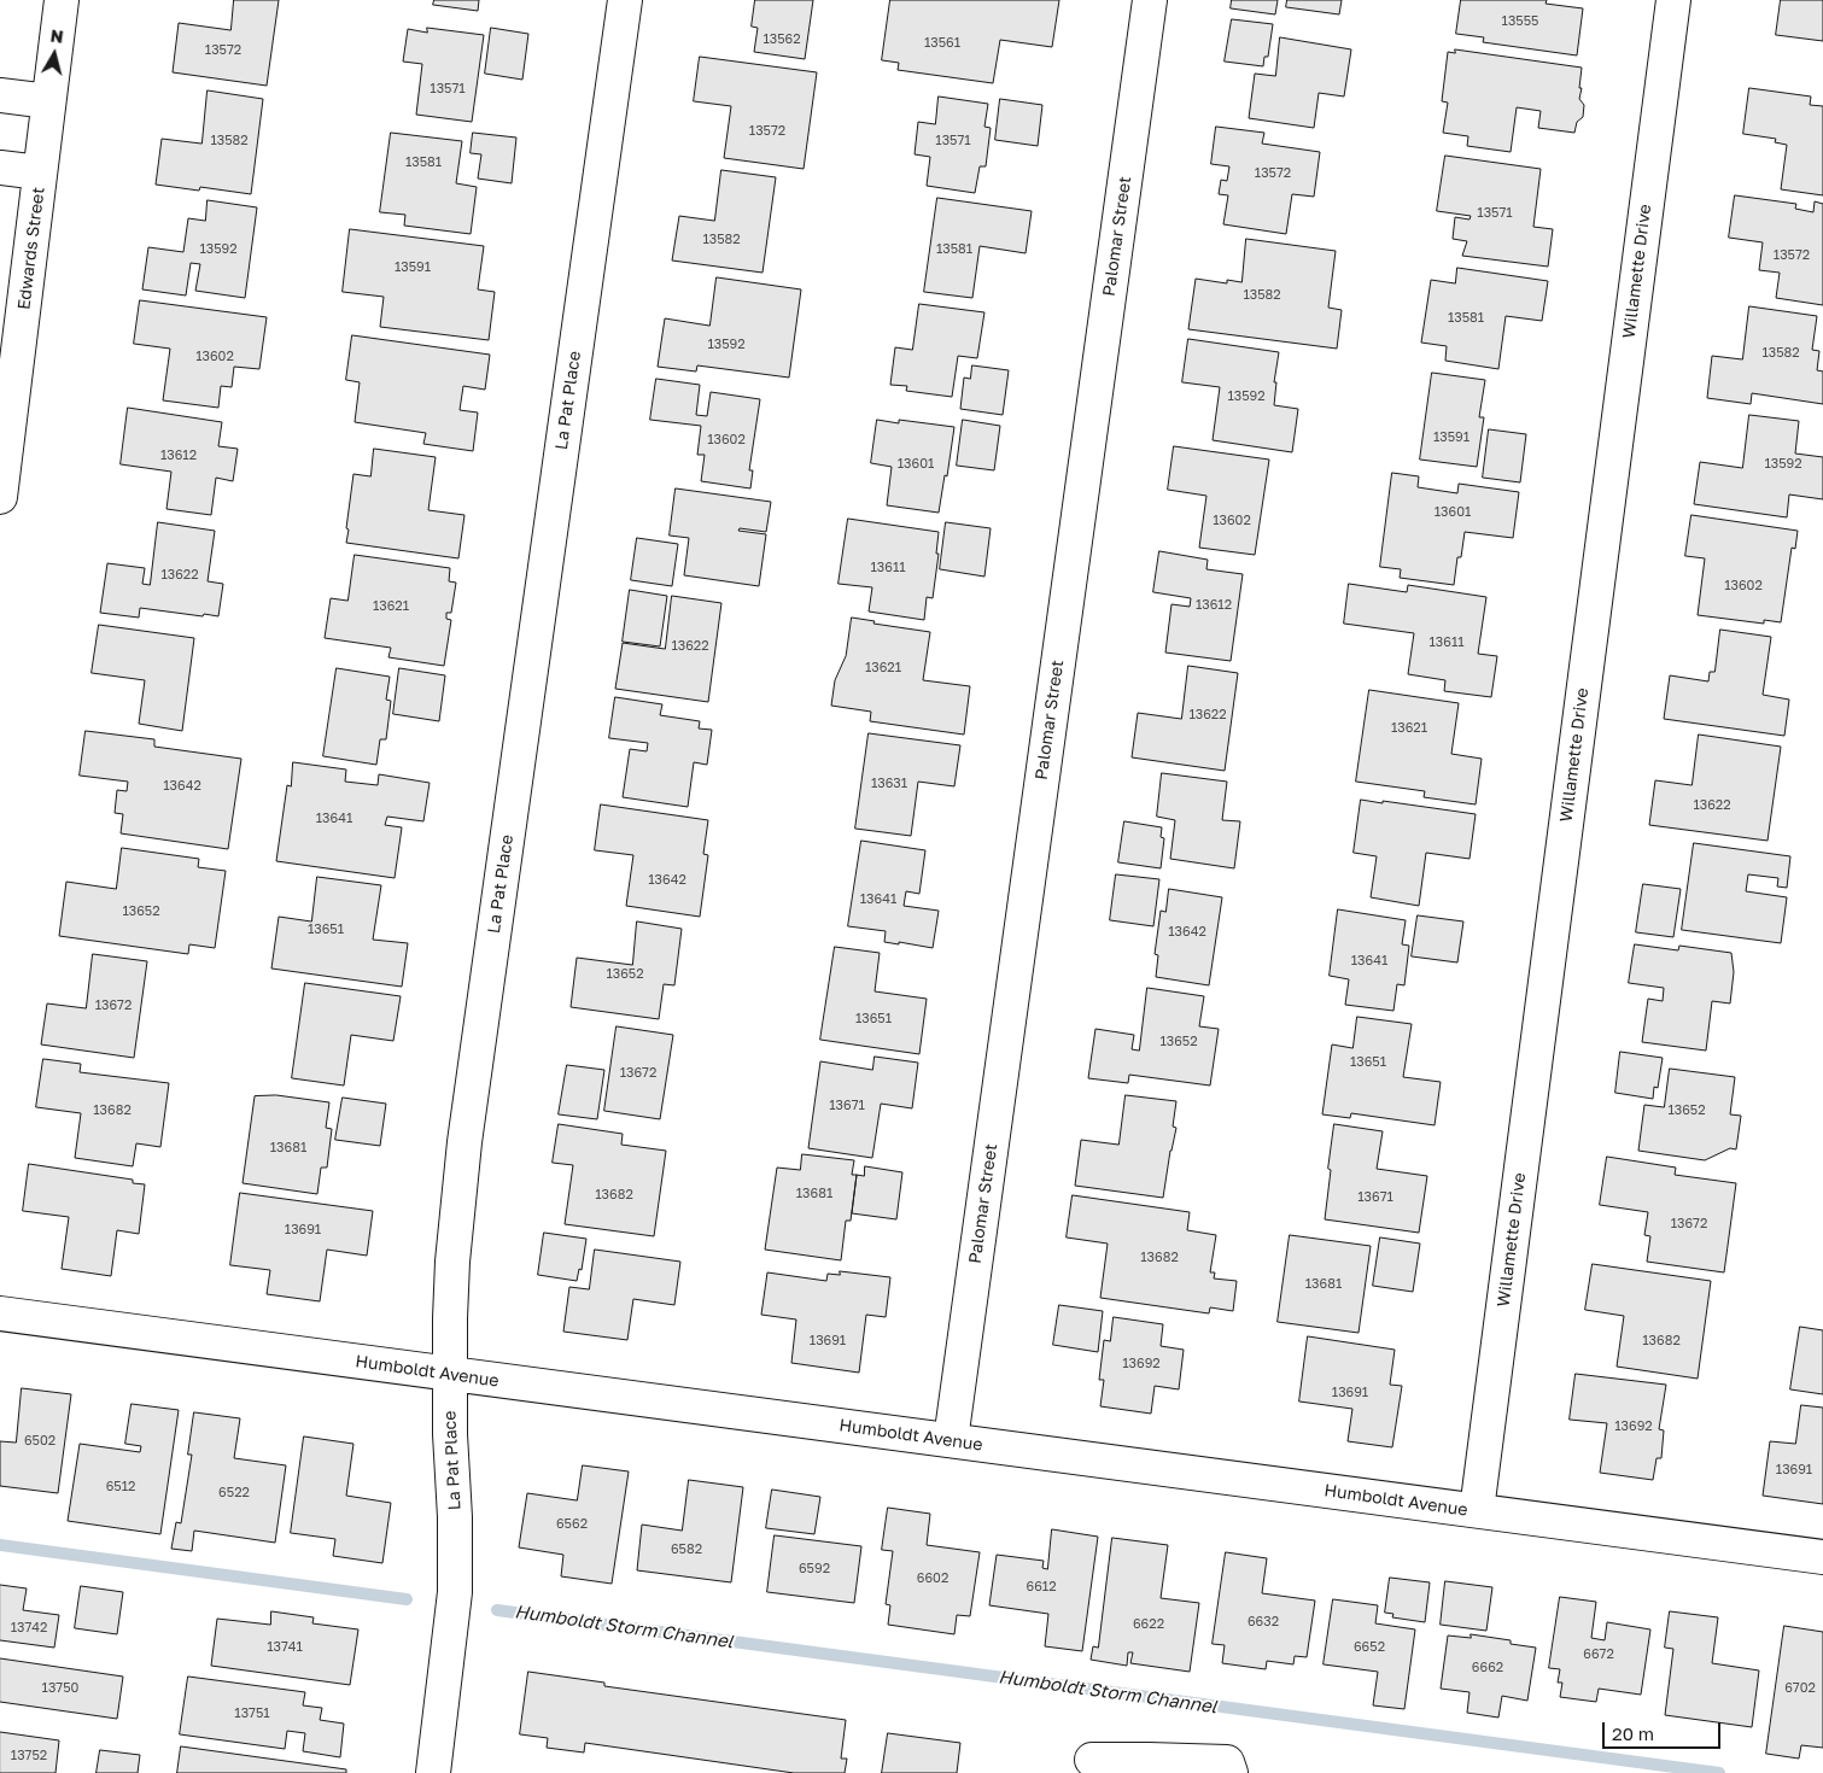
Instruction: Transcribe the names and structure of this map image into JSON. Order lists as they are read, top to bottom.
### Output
{
  "streets": {
    "street": [
      "Palomar Street",
      "Edwards Street",
      "Willamette Drive",
      "La Pat Place",
      "Humboldt Avenue"
    ]
  },
  "crossings": [
    ["Palomar Street", "Humboldt Avenue"],
    ["Willamette Drive", "Humboldt Avenue"],
    ["La Pat Place", "Humboldt Avenue"]
  ],
  "water": ["Humboldt Storm Channel"],
  "house_numbers": [
    "13555",
    "13562",
    "13561",
    "13572",
    "13571",
    "13572",
    "13582",
    "13571",
    "13581",
    "13572",
    "13571",
    "13582",
    "13592",
    "13581",
    "13572",
    "13591",
    "13582",
    "13581",
    "13592",
    "13582",
    "13602",
    "13592",
    "13591",
    "13602",
    "13612",
    "13601",
    "13592",
    "13601",
    "13602",
    "13611",
    "13622",
    "13602",
    "13612",
    "13621",
    "13611",
    "13622",
    "13621",
    "13622",
    "13621",
    "13631",
    "13642",
    "13622",
    "13641",
    "13642",
    "13641",
    "13652",
    "13651",
    "13642",
    "13641",
    "13652",
    "13672",
    "13651",
    "13652",
    "13651",
    "13672",
    "13671",
    "13682",
    "13652",
    "13681",
    "13681",
    "13682",
    "13671",
    "13672",
    "13691",
    "13682",
    "13681",
    "13691",
    "13682",
    "13692",
    "13691",
    "13692",
    "6502",
    "13691",
    "6512",
    "6522",
    "6562",
    "6582",
    "6592",
    "6602",
    "6612",
    "6632",
    "6622",
    "13742",
    "13741",
    "6652",
    "6672",
    "6662",
    "13750",
    "6702",
    "13751",
    "13752"
  ],
  "scale_bar": "20 m",
  "north": "top"
}
